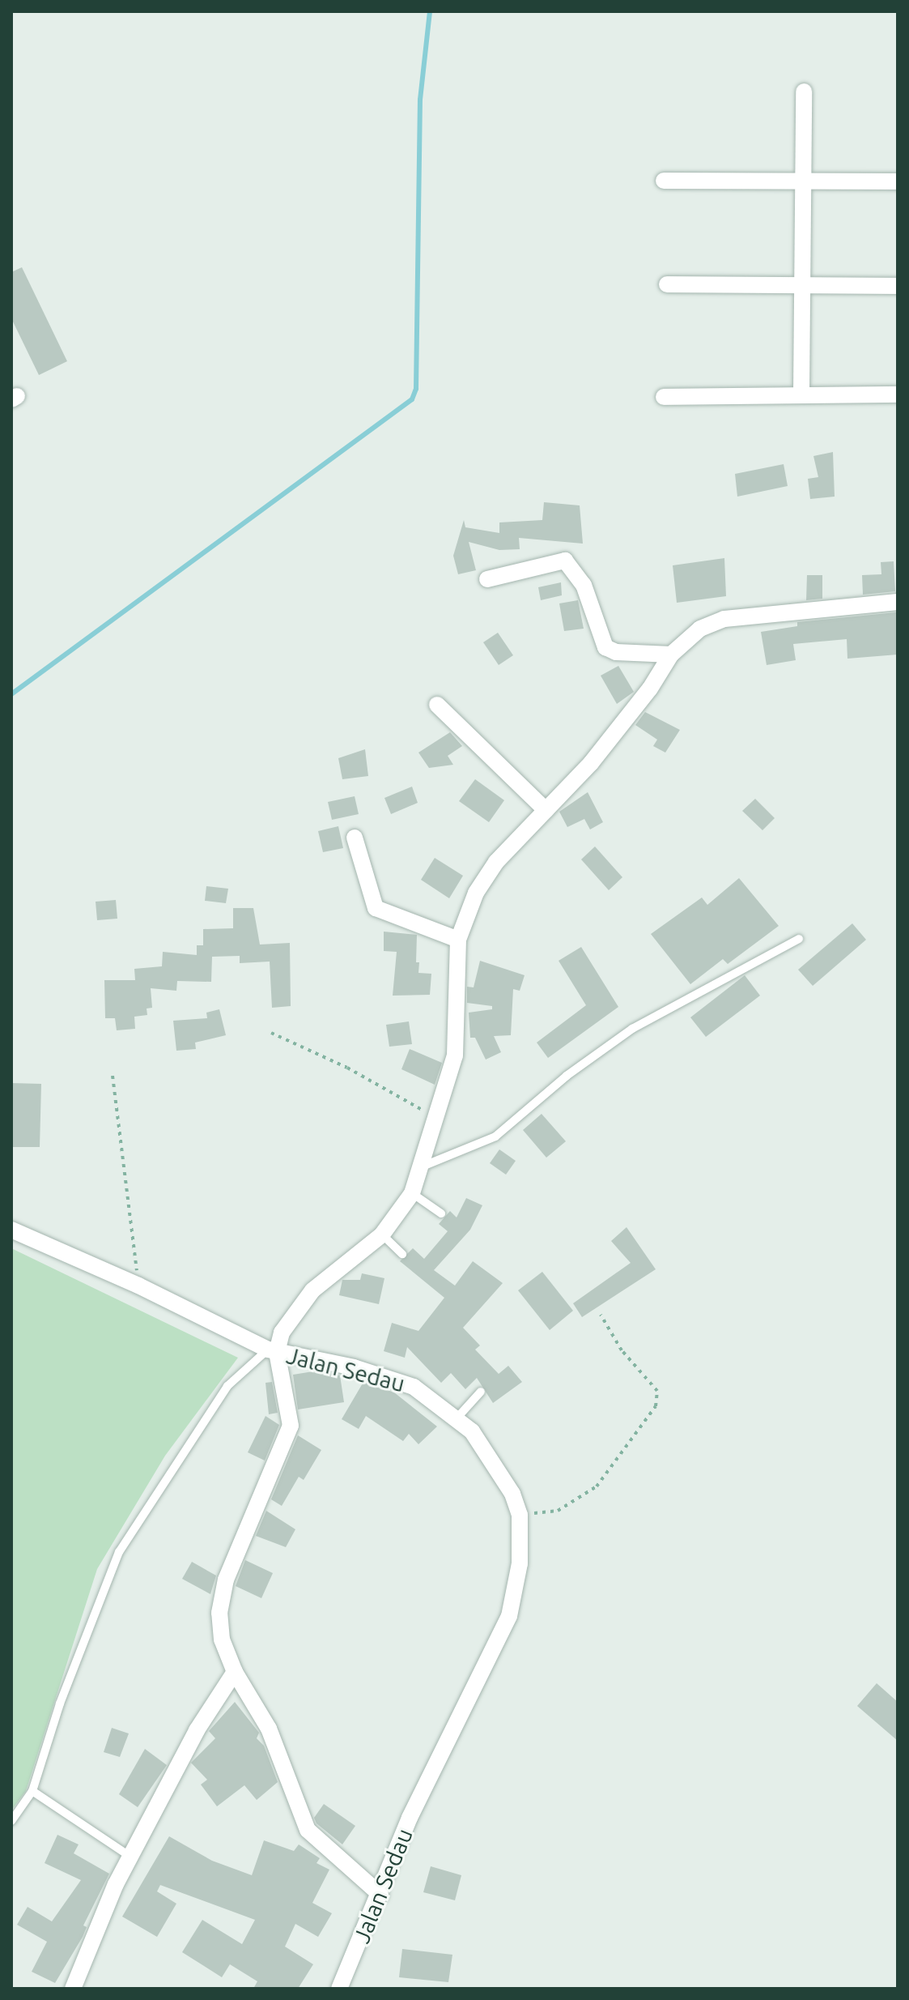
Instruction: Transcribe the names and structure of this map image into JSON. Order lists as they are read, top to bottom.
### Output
{
  "streets": {
    "street": ["Jalan Sedau"]
  }
}
